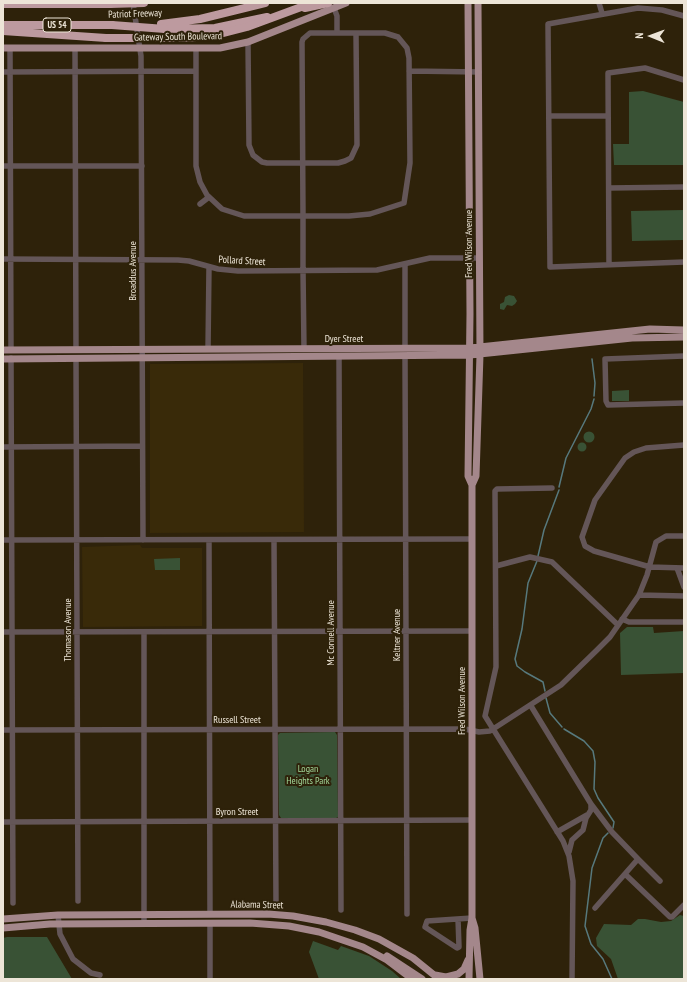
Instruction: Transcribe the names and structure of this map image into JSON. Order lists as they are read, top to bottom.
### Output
{
  "streets": {
    "highway": ["Patriot Freeway", "US 54"],
    "main road": [
      "Gateway South Boulevard",
      "Fred Wilson Avenue",
      "Dyer Street",
      "Alabama Street"
    ],
    "street": [
      "Pollard Street",
      "Broaddus Avenue",
      "Thomason Avenue",
      "Mc Connell Avenue",
      "Keltner Avenue",
      "Russell Street",
      "Byron Street"
    ]
  },
  "crossings": [
    ["Gateway South Boulevard", "Broaddus Avenue"],
    ["Fred Wilson Avenue", "Pollard Street"],
    ["Fred Wilson Avenue", "Dyer Street"],
    ["Fred Wilson Avenue", "Russell Street"],
    ["Fred Wilson Avenue", "Byron Street"],
    ["Pollard Street", "Broaddus Avenue"],
    ["Pollard Street", "Keltner Avenue"],
    ["Broaddus Avenue", "Dyer Street"],
    ["Dyer Street", "Thomason Avenue"],
    ["Dyer Street", "Mc Connell Avenue"],
    ["Dyer Street", "Keltner Avenue"],
    ["Thomason Avenue", "Russell Street"],
    ["Thomason Avenue", "Byron Street"],
    ["Mc Connell Avenue", "Russell Street"],
    ["Mc Connell Avenue", "Byron Street"],
    ["Keltner Avenue", "Russell Street"],
    ["Keltner Avenue", "Byron Street"]
  ],
  "parks": ["Logan Heights Park"],
  "north": "left"
}
